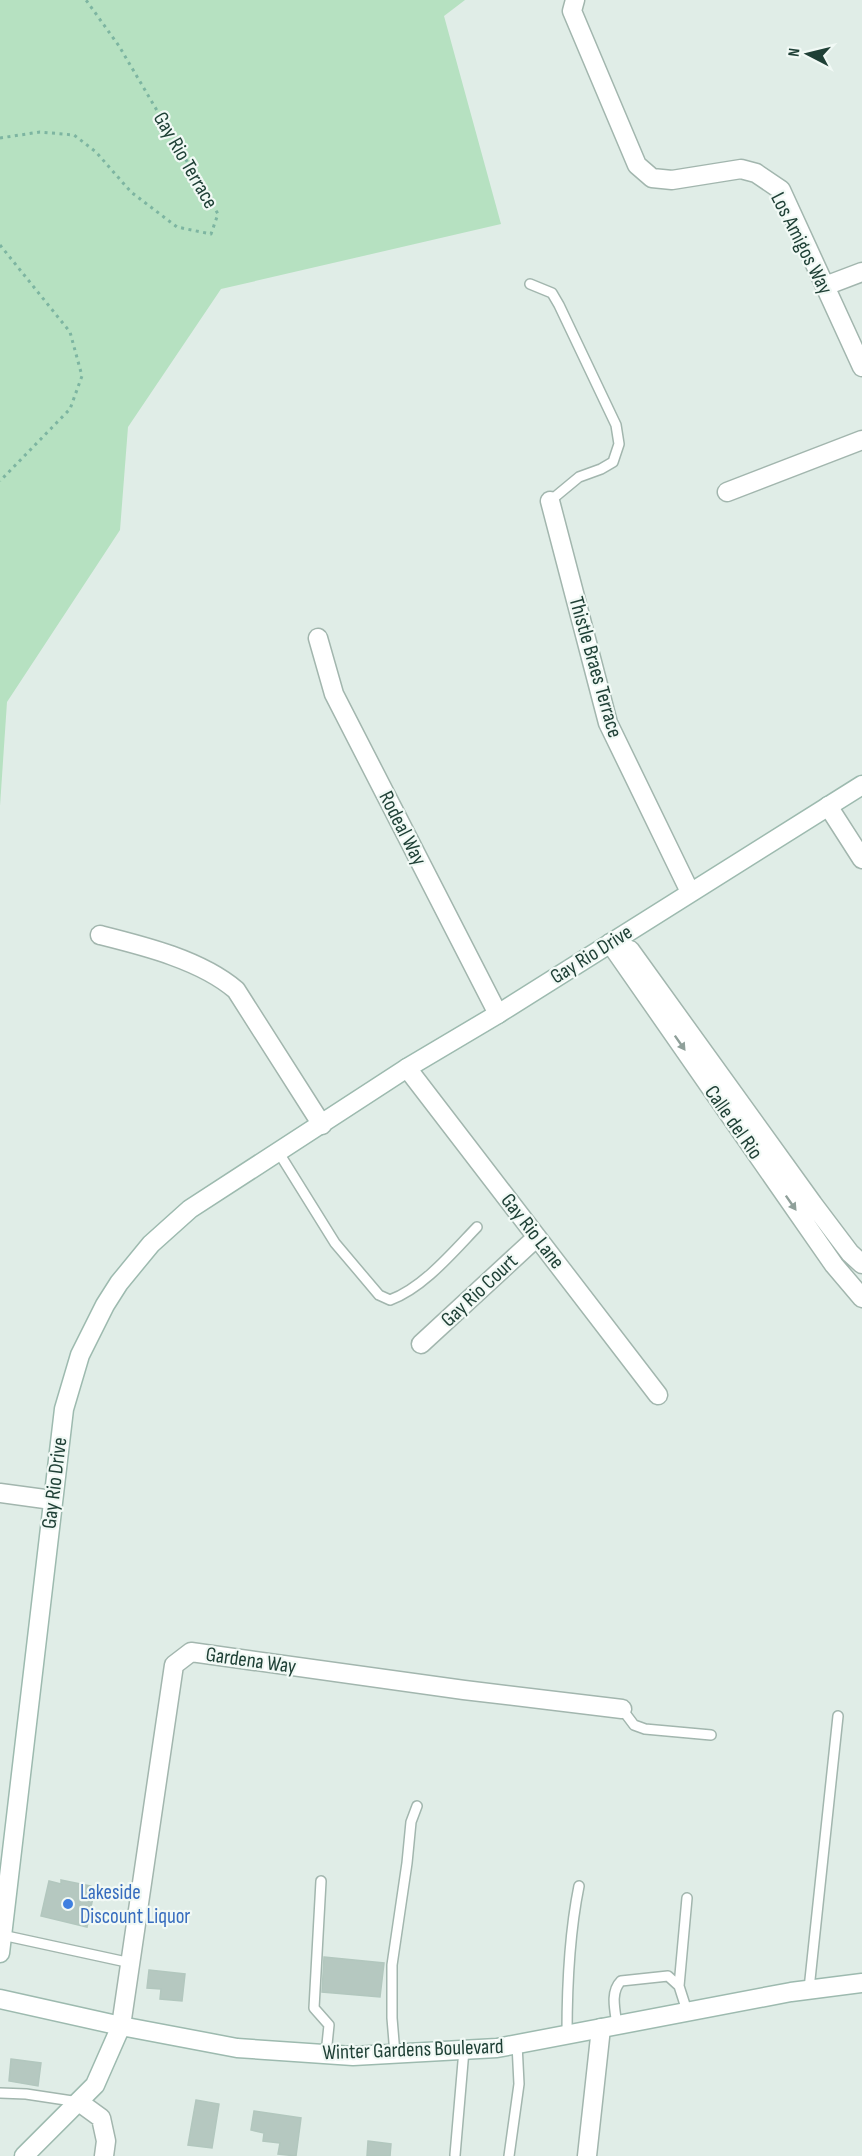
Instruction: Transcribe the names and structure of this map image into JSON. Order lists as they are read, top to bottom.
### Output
{
  "streets": {
    "street": [
      "Los Amigos Way",
      "Thistle Braes Terrace",
      "Rodeal Way",
      "Gay Rio Drive",
      "Calle del Rio",
      "Gay Rio Lane",
      "Gay Rio Court",
      "Gardena Way",
      "Winter Gardens Boulevard"
    ],
    "path": ["Gay Rio Terrace"]
  },
  "crossings": [
    ["Thistle Braes Terrace", "Gay Rio Drive"],
    ["Rodeal Way", "Gay Rio Drive"],
    ["Gay Rio Drive", "Calle del Rio"],
    ["Gay Rio Drive", "Gay Rio Lane"],
    ["Gay Rio Lane", "Gay Rio Court"],
    ["Gardena Way", "Winter Gardens Boulevard"]
  ],
  "places": ["Lakeside Discount Liquor"],
  "north": "left"
}
